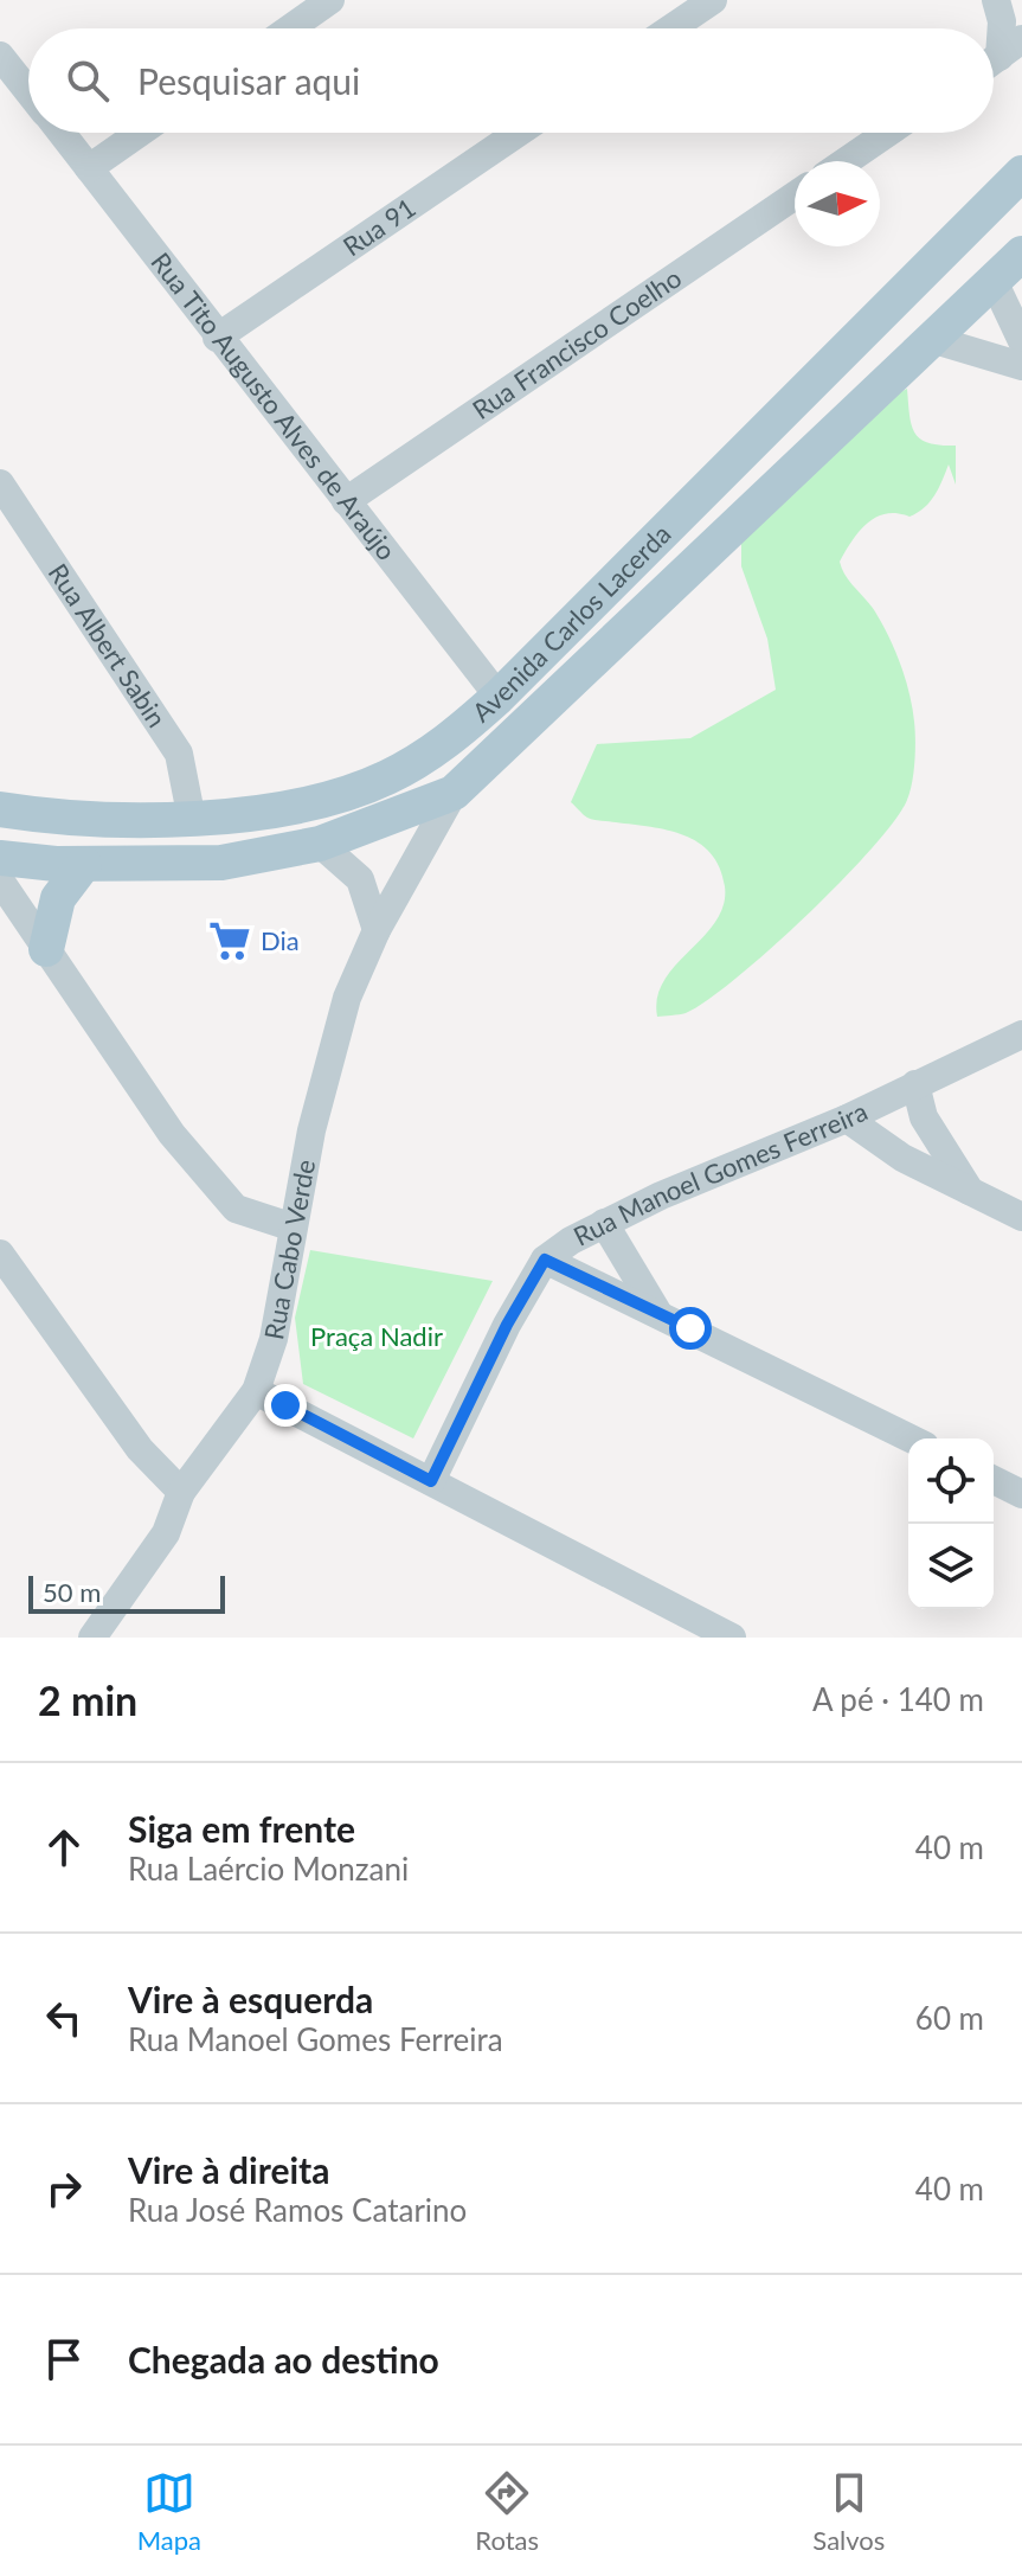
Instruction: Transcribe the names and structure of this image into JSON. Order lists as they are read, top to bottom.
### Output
{
  "streets": {
    "main road": ["Avenida Carlos Lacerda"],
    "street": [
      "Rua 91",
      "Rua Francisco Coelho",
      "Rua Tito Augusto Alves de Araújo",
      "Rua Albert Sabin",
      "Rua Manoel Gomes Ferreira",
      "Rua Cabo Verde"
    ]
  },
  "crossings": [
    ["Rua 91", "Rua Tito Augusto Alves de Araújo"],
    ["Rua Francisco Coelho", "Rua Tito Augusto Alves de Araújo"],
    ["Rua Tito Augusto Alves de Araújo", "Avenida Carlos Lacerda"],
    ["Avenida Carlos Lacerda", "Rua Albert Sabin"],
    ["Avenida Carlos Lacerda", "Rua Cabo Verde"]
  ],
  "parks": ["Praça Nadir"],
  "places": {
    "supermarket": ["Dia"]
  },
  "scale_bar": "50 m",
  "north": "right",
  "page": {
    "search": "Pesquisar aqui",
    "scale": "50 m",
    "heading": ["2 min", "A pé · 140 m"],
    "list": [
      ["Siga em frente", "Rua Laércio Monzani", "40 m"],
      ["Vire à esquerda", "Rua Manoel Gomes Ferreira", "60 m"],
      ["Vire à direita", "Rua José Ramos Catarino", "40 m"],
      "Chegada ao destino"
    ],
    "nav": ["Mapa", "Rotas", "Salvos"]
  }
}
